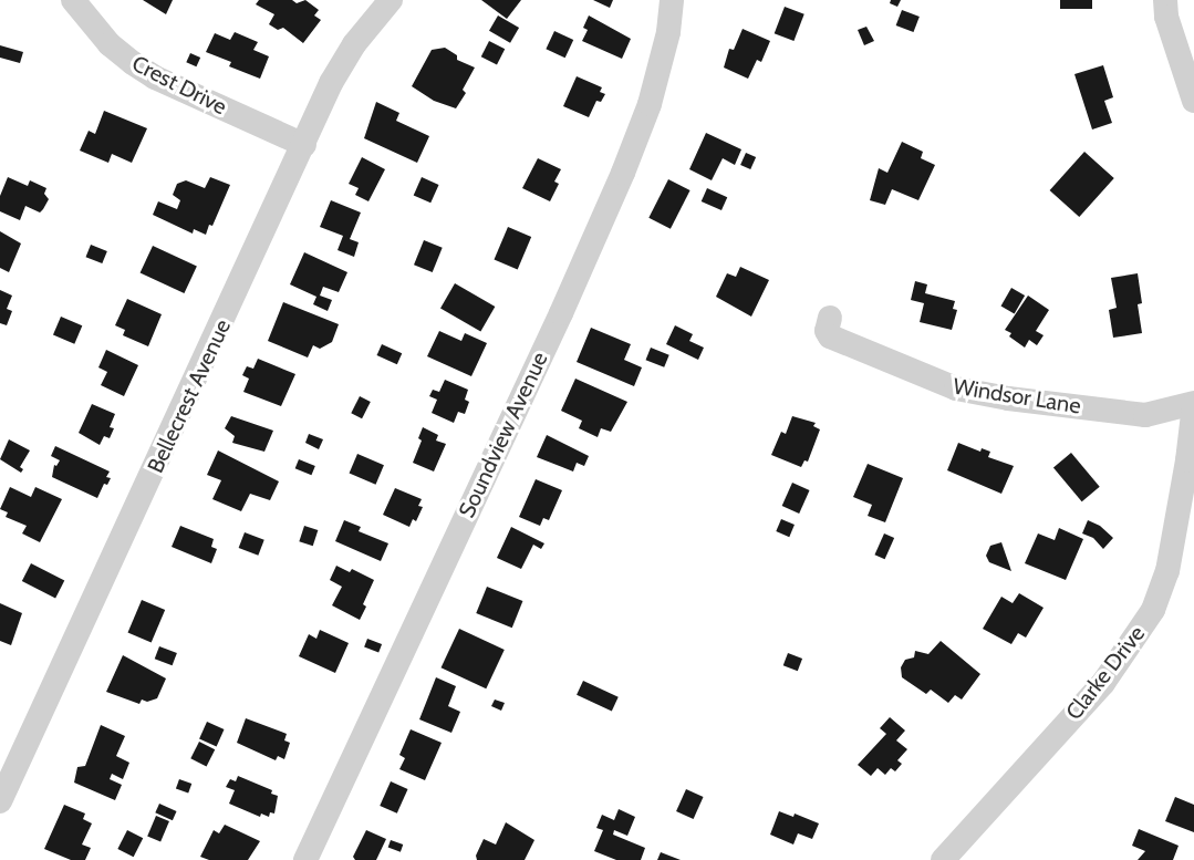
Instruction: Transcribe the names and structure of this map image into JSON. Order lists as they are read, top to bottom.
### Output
{
  "streets": {
    "street": [
      "Crest Drive",
      "Bellecrest Avenue",
      "Windsor Lane",
      "Soundview Avenue",
      "Clarke Drive"
    ]
  },
  "crossings": [
    ["Crest Drive", "Bellecrest Avenue"],
    ["Windsor Lane", "Clarke Drive"]
  ]
}
